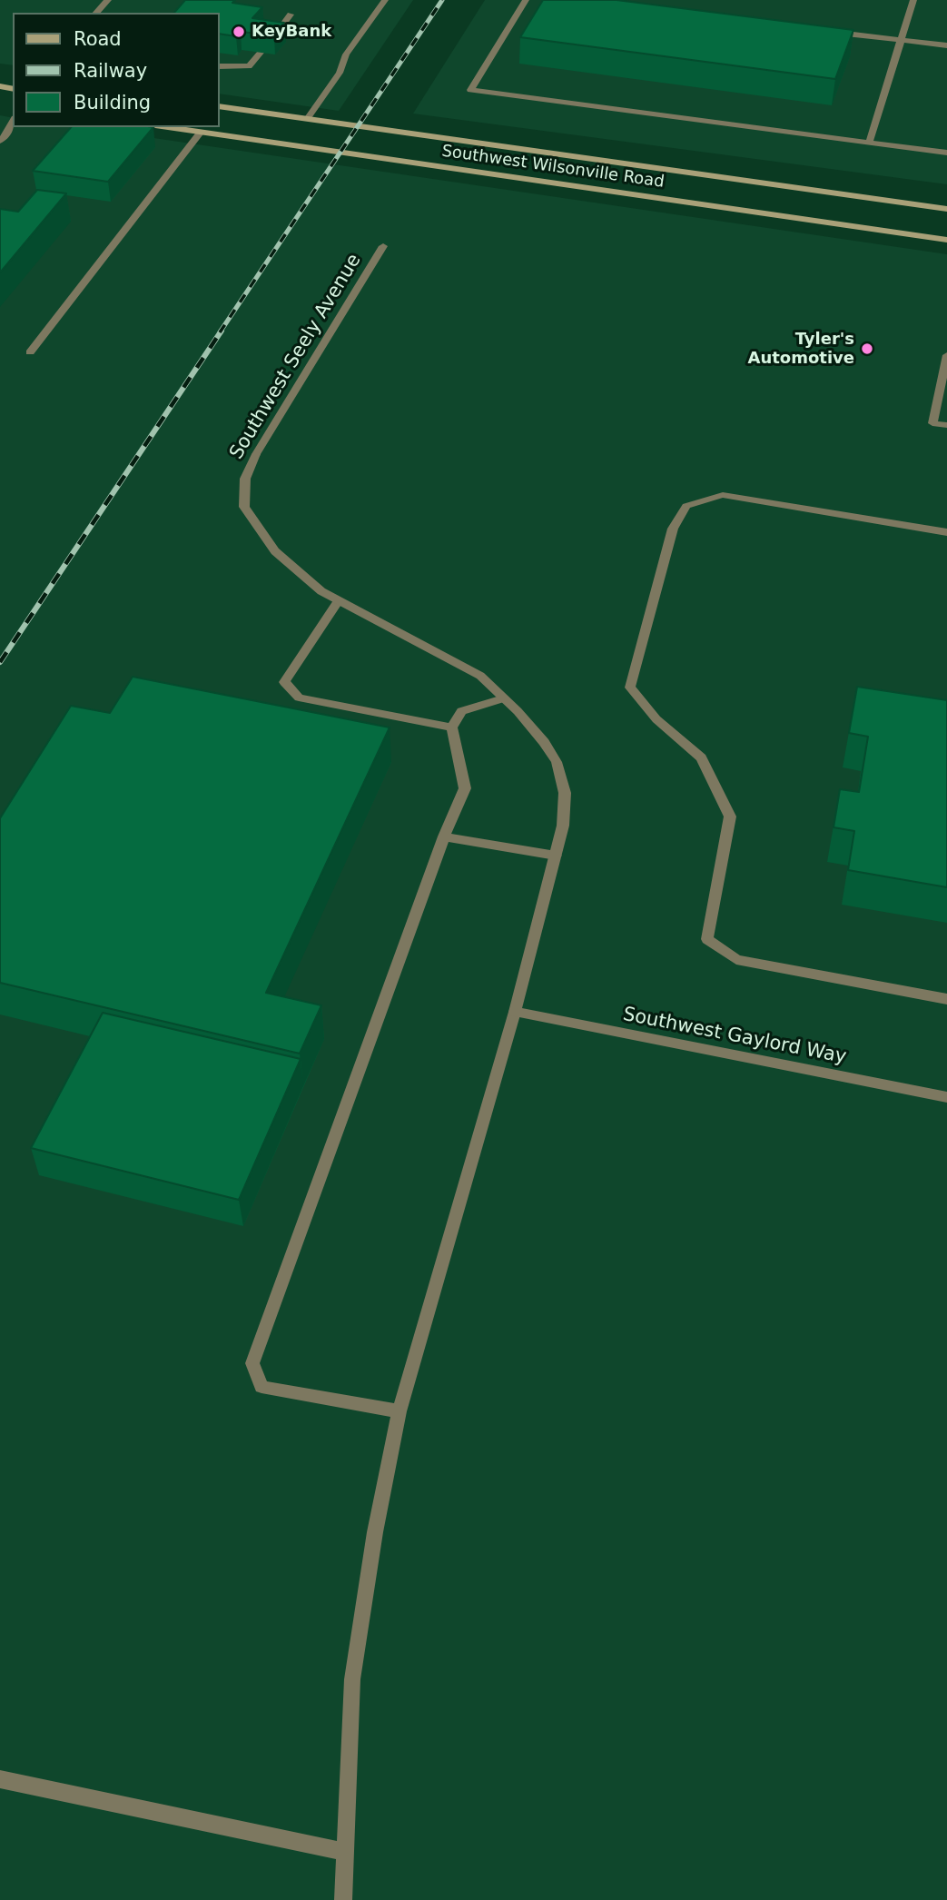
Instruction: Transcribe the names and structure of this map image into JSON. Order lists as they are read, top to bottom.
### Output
{
  "streets": {
    "main road": ["Southwest Wilsonville Road"],
    "street": ["Southwest Seely Avenue", "Southwest Gaylord Way"]
  },
  "crossings": [
    ["Southwest Seely Avenue", "Southwest Gaylord Way"]
  ],
  "places": ["KeyBank", "Tyler's Automotive"],
  "legend": ["Road", "Railway", "Building"]
}
